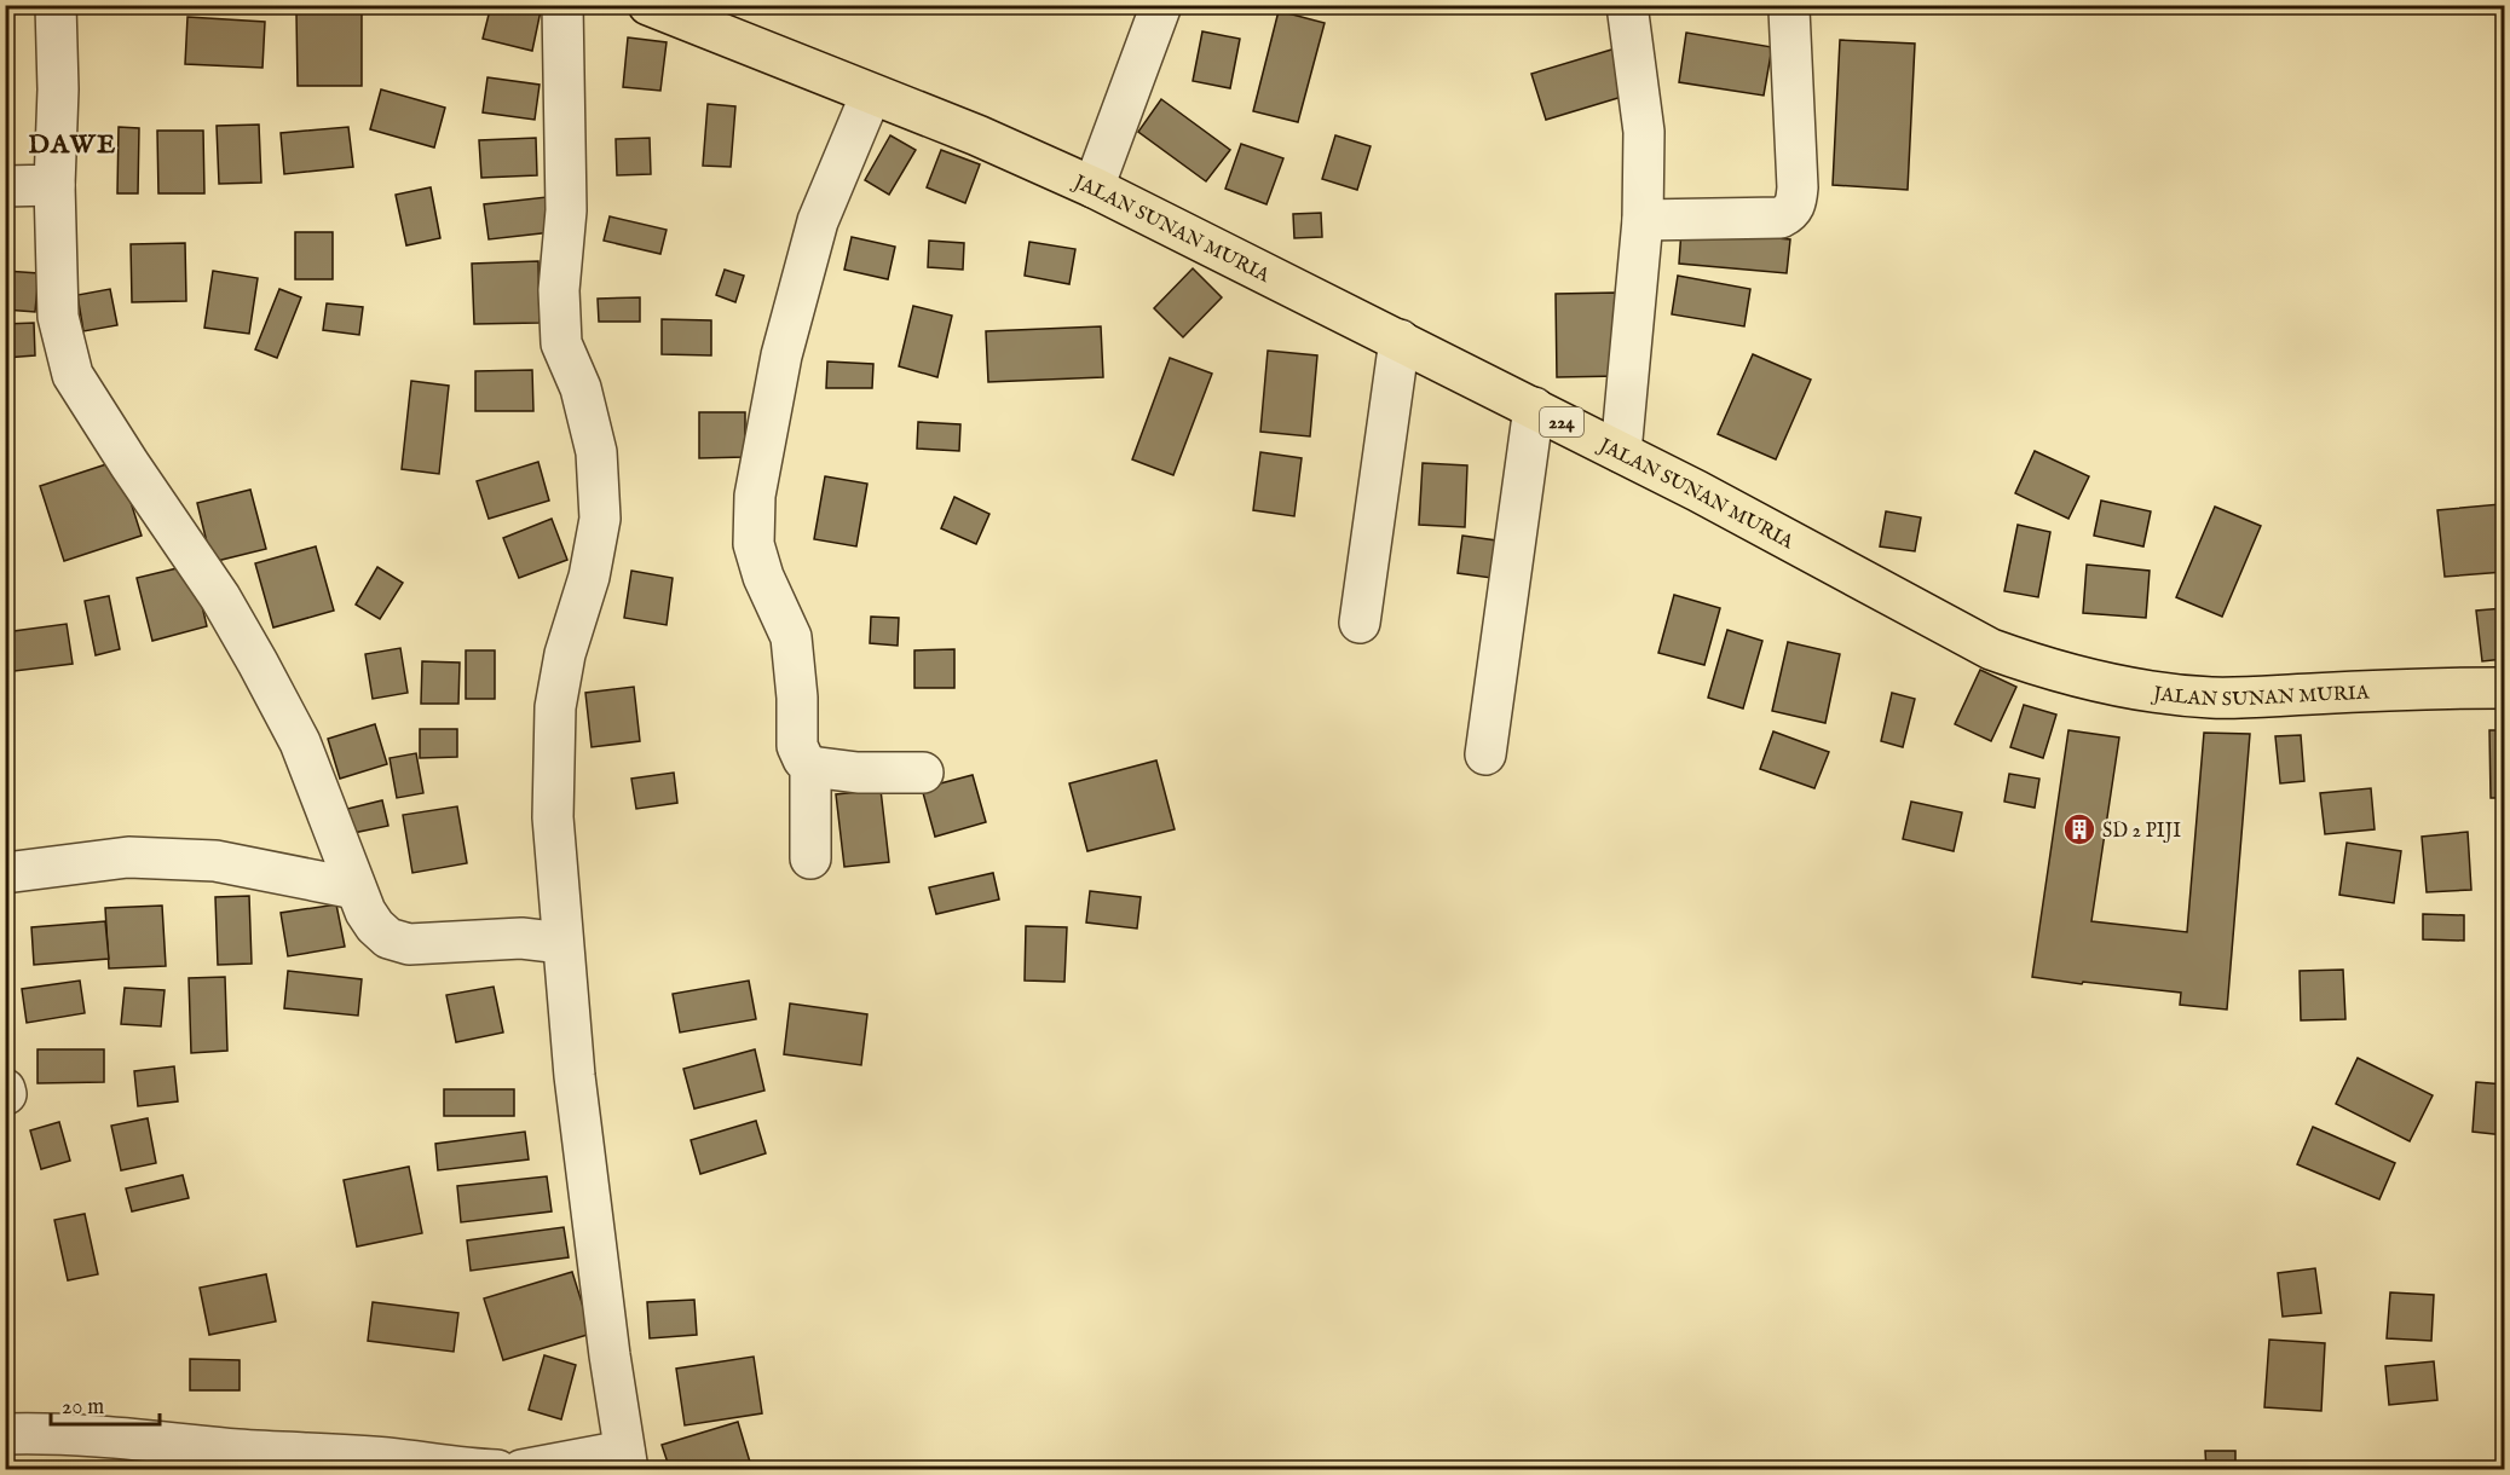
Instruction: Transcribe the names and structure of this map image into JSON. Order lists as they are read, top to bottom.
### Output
{
  "streets": {
    "main road": ["JALAN SUNAN MURIA", "224"]
  },
  "districts": ["DAWE"],
  "places": {
    "building": ["SD 2 PIJI"]
  },
  "scale_bar": "20 m"
}
